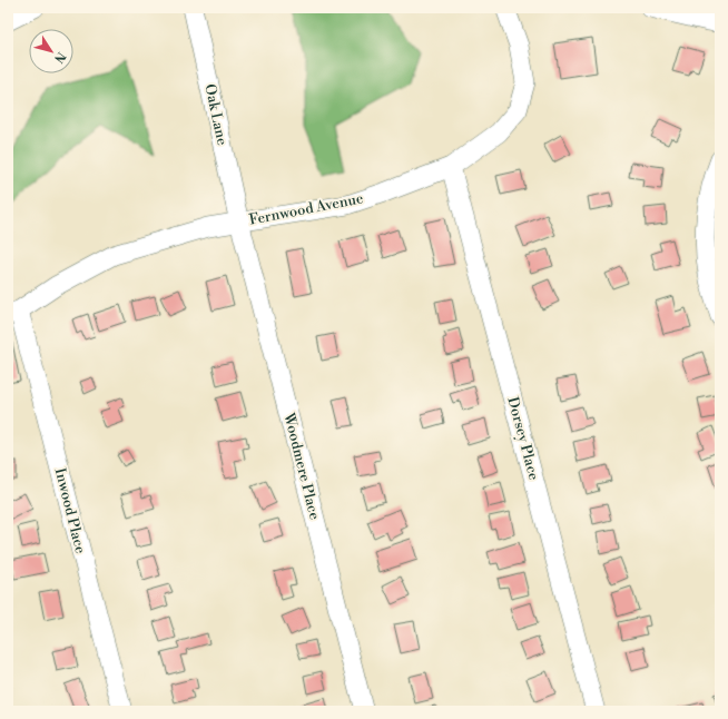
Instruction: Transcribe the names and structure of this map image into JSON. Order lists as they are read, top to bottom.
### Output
{
  "streets": {
    "street": [
      "Oak Lane",
      "Fernwood Avenue",
      "Dorsey Place",
      "Woodmere Place",
      "Inwood Place"
    ]
  },
  "crossings": [
    ["Oak Lane", "Fernwood Avenue"],
    ["Oak Lane", "Woodmere Place"],
    ["Fernwood Avenue", "Dorsey Place"],
    ["Fernwood Avenue", "Woodmere Place"],
    ["Fernwood Avenue", "Inwood Place"]
  ],
  "north": "bottom right"
}
